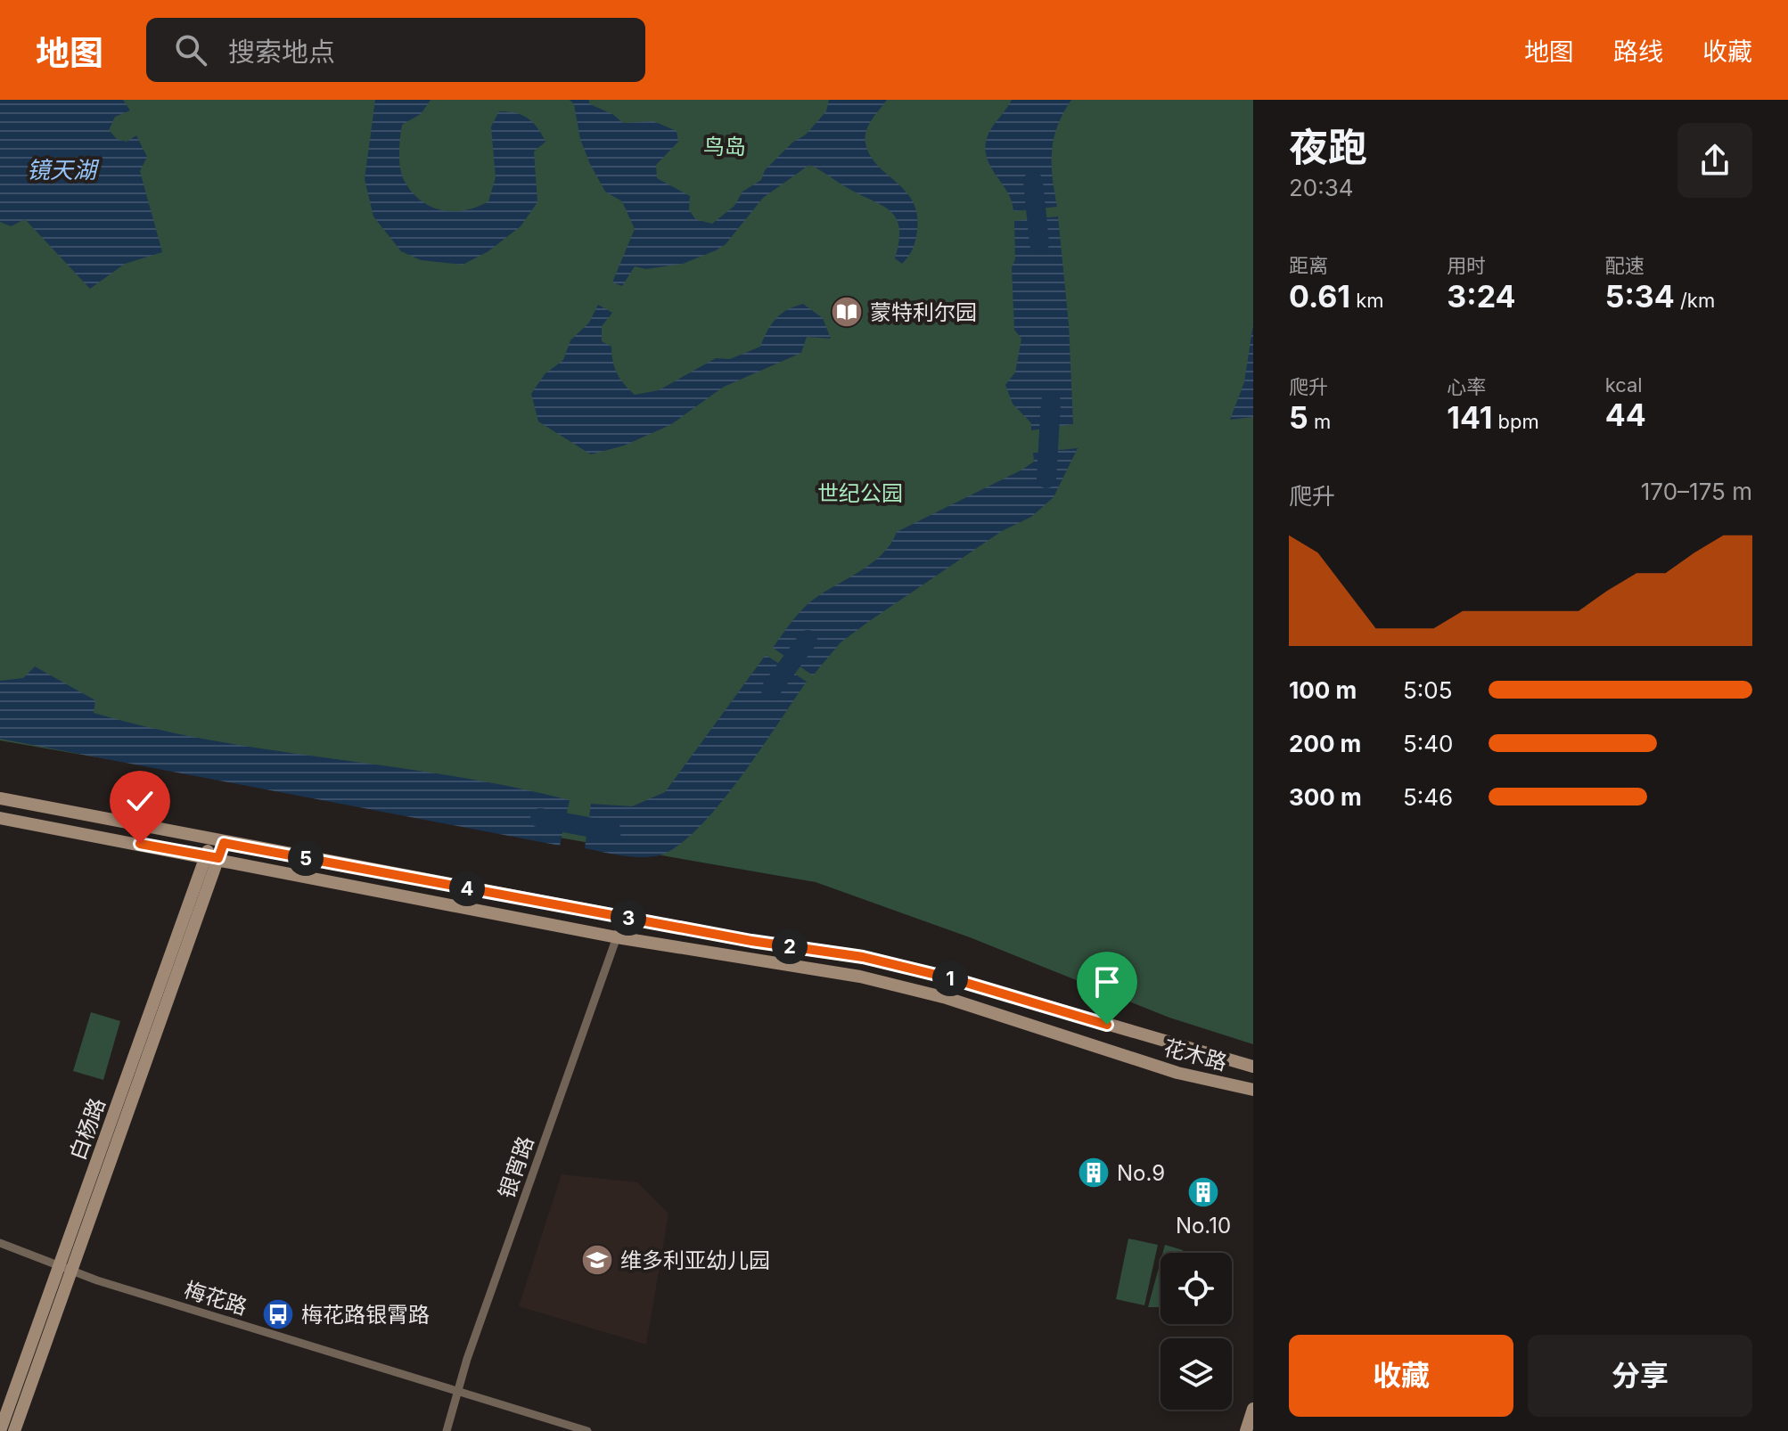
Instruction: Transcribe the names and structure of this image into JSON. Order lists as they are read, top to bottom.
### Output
{
  "streets": {
    "main road": ["花木路", "白杨路"],
    "street": ["银宵路", "梅花路"]
  },
  "crossings": [
    ["花木路", "白杨路"],
    ["花木路", "银宵路"],
    ["白杨路", "梅花路"],
    ["银宵路", "梅花路"]
  ],
  "water": ["镜天湖"],
  "parks": ["鸟岛", "世纪公园"],
  "places": {
    "library": ["蒙特利尔园"],
    "building": ["No.9", "No.10"],
    "school or university": ["维多利亚幼儿园"],
    "bus stop": ["梅花路银霄路"]
  },
  "page": {
    "header": "地图",
    "search": "搜索地点",
    "nav": ["地图", "路线", "收藏"],
    "heading": ["夜跑", "20:34"],
    "stats": [
      ["距离", "0.61 km"],
      ["用时", "3:24"],
      ["配速", "5:34 /km"],
      ["爬升", "5 m"],
      ["心率", "141 bpm"],
      ["kcal", "44"]
    ],
    "chart": ["爬升", "170–175 m"],
    "list": [
      {
        "name": "100 m",
        "note": "5:05"
      },
      {
        "name": "200 m",
        "note": "5:40"
      },
      {
        "name": "300 m",
        "note": "5:46"
      }
    ],
    "pins": [
      "5",
      "4",
      "3",
      "2",
      "1"
    ],
    "buttons": ["收藏", "分享"]
  }
}
